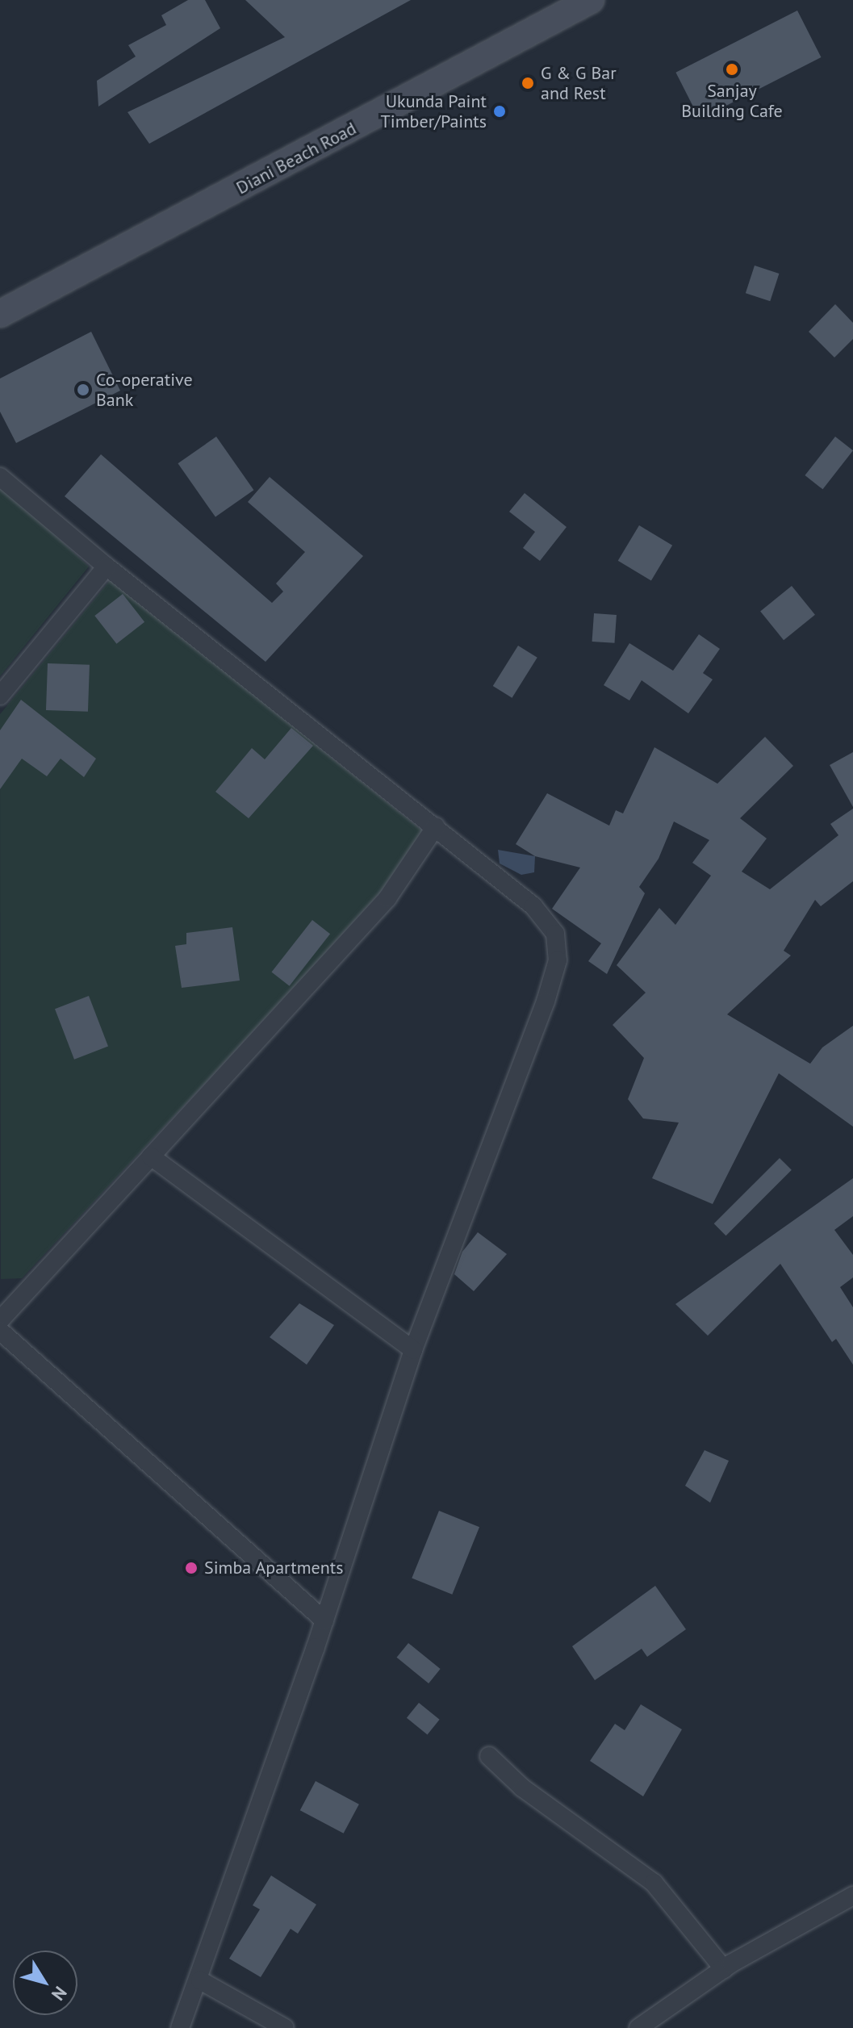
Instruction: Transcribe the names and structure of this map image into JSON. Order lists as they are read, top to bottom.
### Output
{
  "streets": {
    "main road": ["Diani Beach Road"]
  },
  "places": [
    "Sanjay Building Cafe",
    "G & G Bar and Rest",
    "Ukunda Paint Timber/Paints",
    "Co-operative Bank",
    "Simba Apartments"
  ],
  "north": "bottom right"
}
